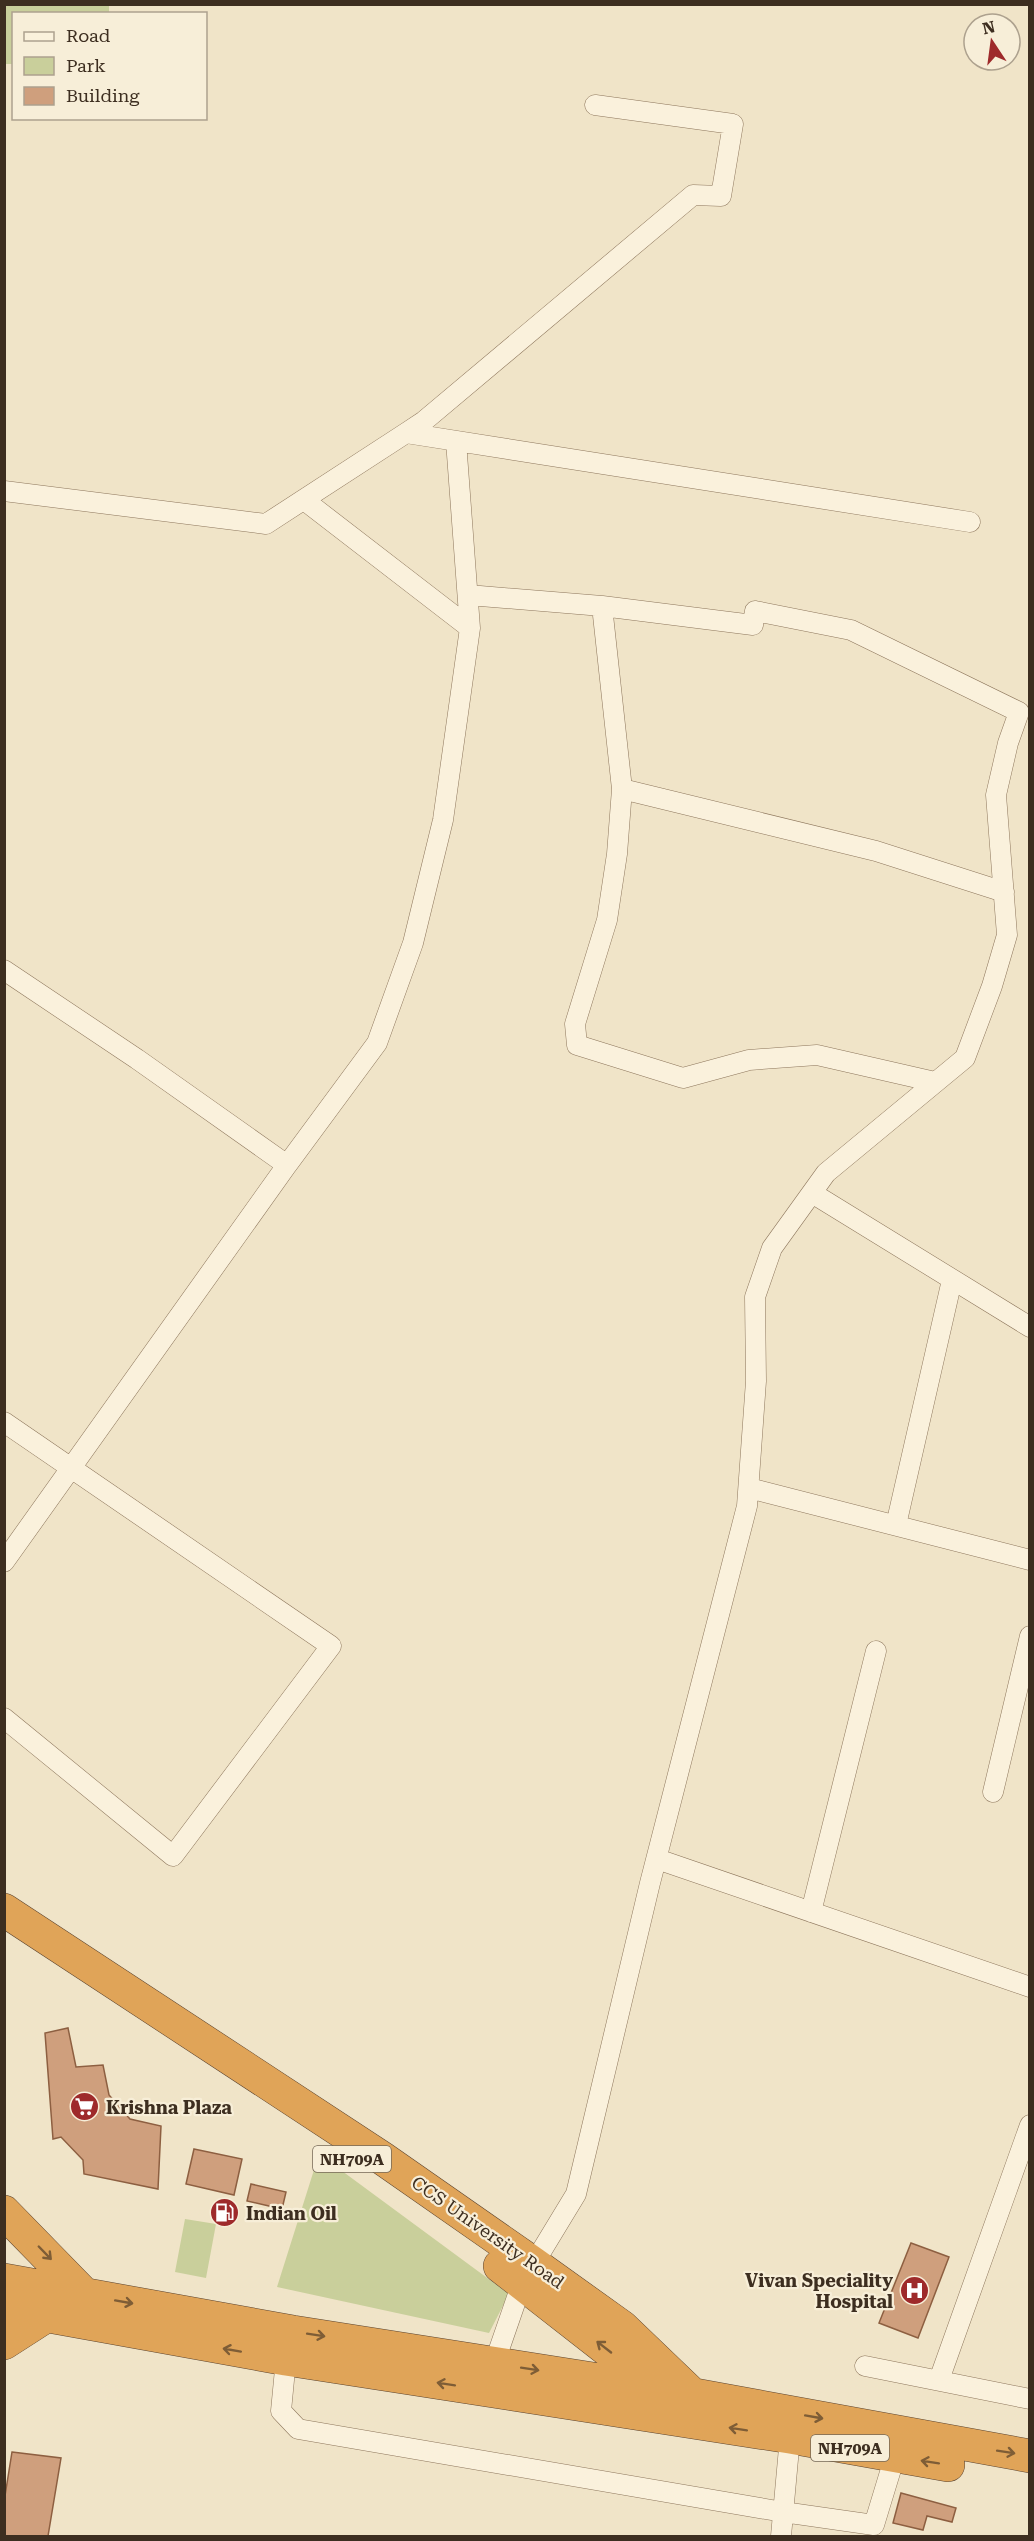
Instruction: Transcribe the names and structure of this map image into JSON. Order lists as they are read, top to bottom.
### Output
{
  "streets": {
    "highway": ["NH709A", "CCS University Road"]
  },
  "crossings": [
    ["NH709A", "CCS University Road"]
  ],
  "places": {
    "supermarket": ["Krishna Plaza"],
    "fuel station": ["Indian Oil"],
    "hospital": ["Vivan Speciality Hospital"]
  },
  "legend": ["Road", "Park", "Building"],
  "north": "top"
}
